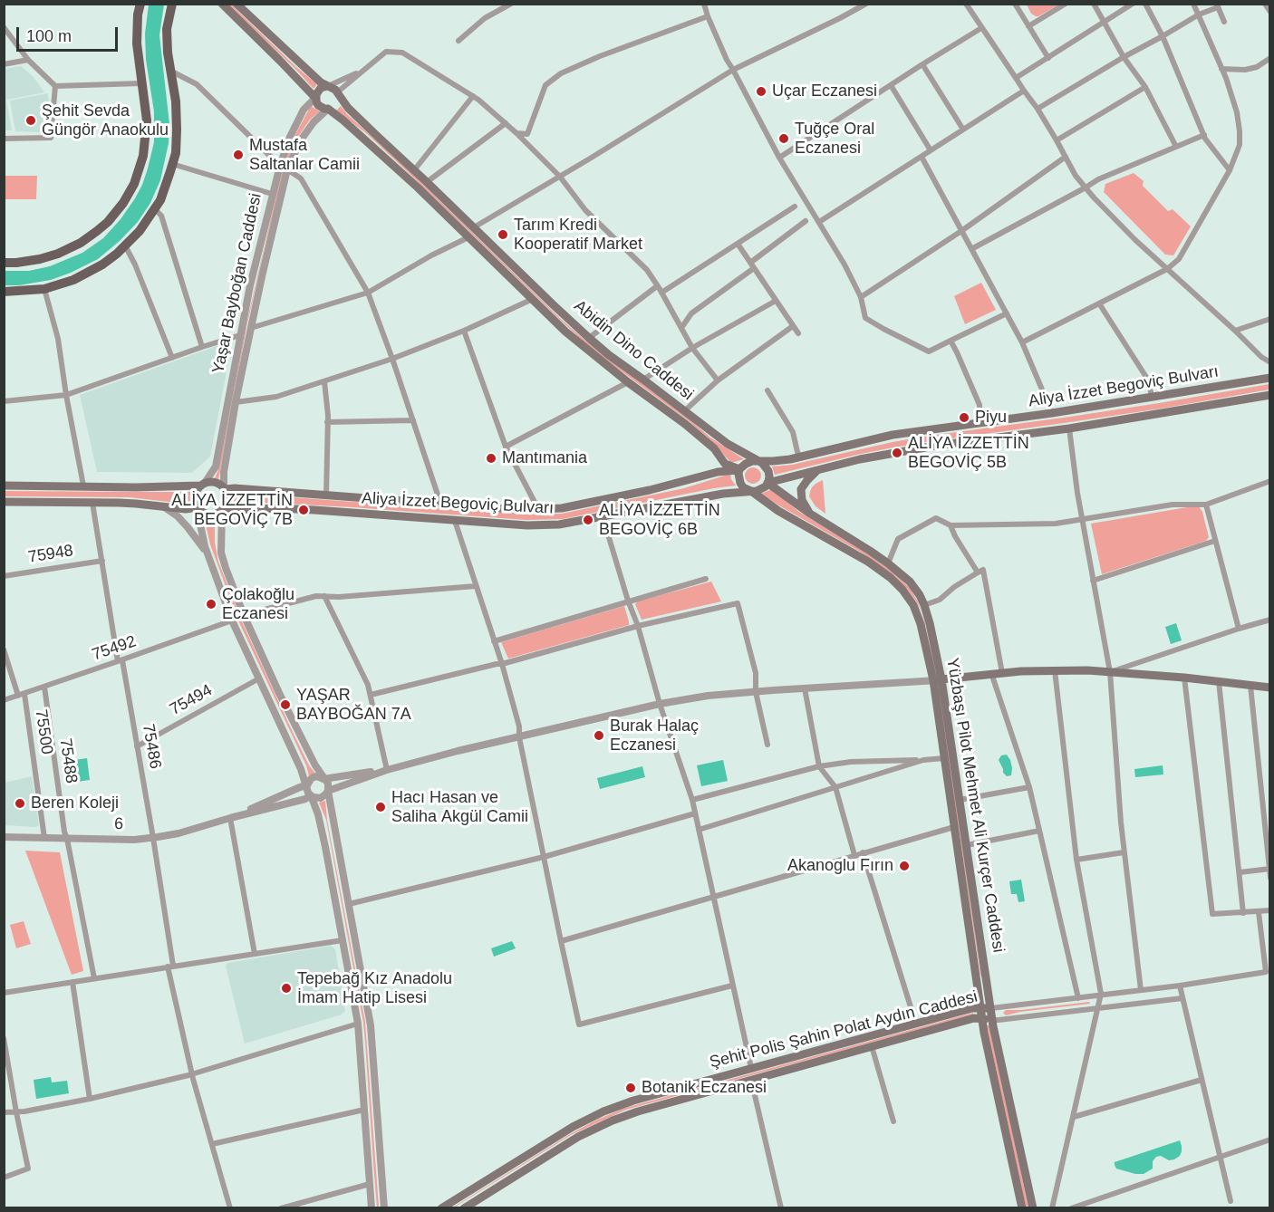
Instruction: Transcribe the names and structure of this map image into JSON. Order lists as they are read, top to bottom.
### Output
{
  "streets": {
    "main road": [
      "Abidin Dino Caddesi",
      "Aliya İzzet Begoviç Bulvarı",
      "Yüzbaşı Pilot Mehmet Ali Kurçer Caddesi",
      "Şehit Polis Şahin Polat Aydın Caddesi"
    ],
    "street": [
      "Yaşar Bayboğan Caddesi",
      "75948",
      "75492",
      "75494",
      "75500",
      "75486",
      "75488",
      "6"
    ]
  },
  "crossings": [
    ["Yaşar Bayboğan Caddesi", "Abidin Dino Caddesi"],
    ["Yaşar Bayboğan Caddesi", "Aliya İzzet Begoviç Bulvarı"],
    ["Abidin Dino Caddesi", "Aliya İzzet Begoviç Bulvarı"],
    ["Abidin Dino Caddesi", "Yüzbaşı Pilot Mehmet Ali Kurçer Caddesi"],
    ["Aliya İzzet Begoviç Bulvarı", "Yüzbaşı Pilot Mehmet Ali Kurçer Caddesi"],
    ["75948", "75486"],
    ["75492", "75500"],
    ["75492", "75486"],
    ["75492", "75488"],
    ["75494", "75486"],
    ["75500", "6"],
    ["75486", "6"],
    ["75488", "6"],
    ["Yüzbaşı Pilot Mehmet Ali Kurçer Caddesi", "Şehit Polis Şahin Polat Aydın Caddesi"]
  ],
  "places": [
    "Uçar Eczanesi",
    "Şehit Sevda Güngör Anaokulu",
    "Tuğçe Oral Eczanesi",
    "Mustafa Saltanlar Camii",
    "Tarım Kredi Kooperatif Market",
    "Piyu",
    "ALİYA İZZETTİN BEGOVİÇ 5B",
    "Mantımania",
    "ALİYA İZZETTİN BEGOVİÇ 7B",
    "ALİYA İZZETTİN BEGOVİÇ 6B",
    "Çolakoğlu Eczanesi",
    "YAŞAR BAYBOĞAN 7A",
    "Burak Halaç Eczanesi",
    "Beren Koleji",
    "Hacı Hasan ve Saliha Akgül Camii",
    "Akanoglu Fırın",
    "Tepebağ Kız Anadolu İmam Hatip Lisesi",
    "Botanik Eczanesi"
  ],
  "scale_bar": "100 m"
}
